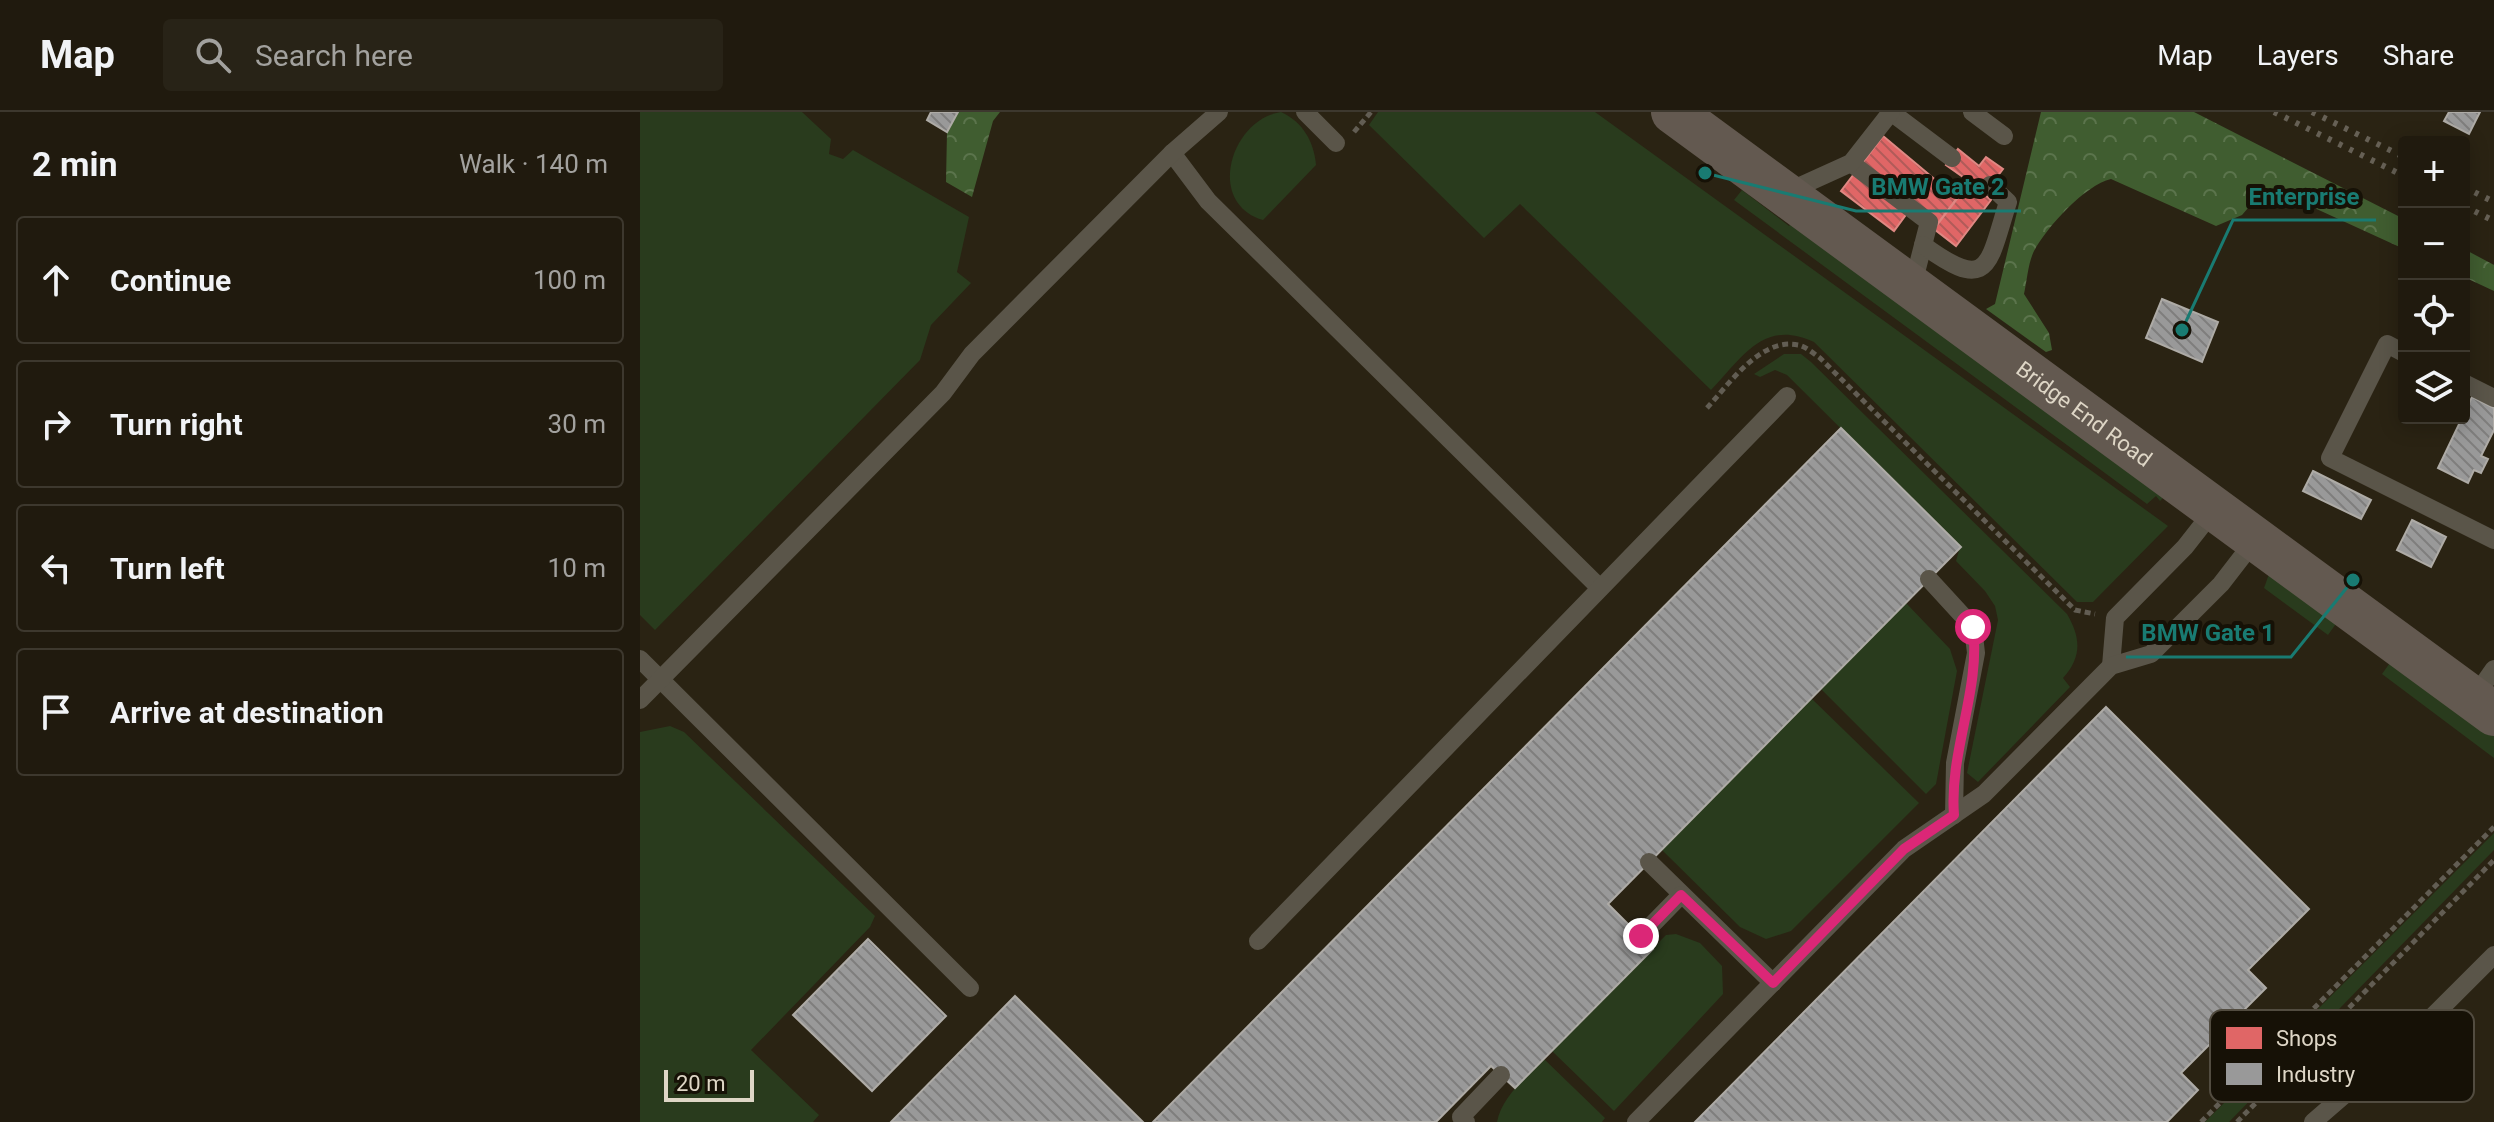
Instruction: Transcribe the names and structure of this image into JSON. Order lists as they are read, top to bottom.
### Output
{
  "streets": {
    "main road": ["Bridge End Road"]
  },
  "places": ["BMW Gate 2", "Enterprise", "BMW Gate 1"],
  "legend": ["Shops", "Industry"],
  "scale_bar": "20 m",
  "page": {
    "header": "Map",
    "search": "Search here",
    "nav": ["Map", "Layers", "Share"],
    "heading": ["2 min", "Walk · 140 m"],
    "map_buttons": ["+", "−"],
    "list": [
      ["Continue", "100 m"],
      ["Turn right", "30 m"],
      ["Turn left", "10 m"],
      "Arrive at destination"
    ],
    "scale": "20 m"
  }
}
